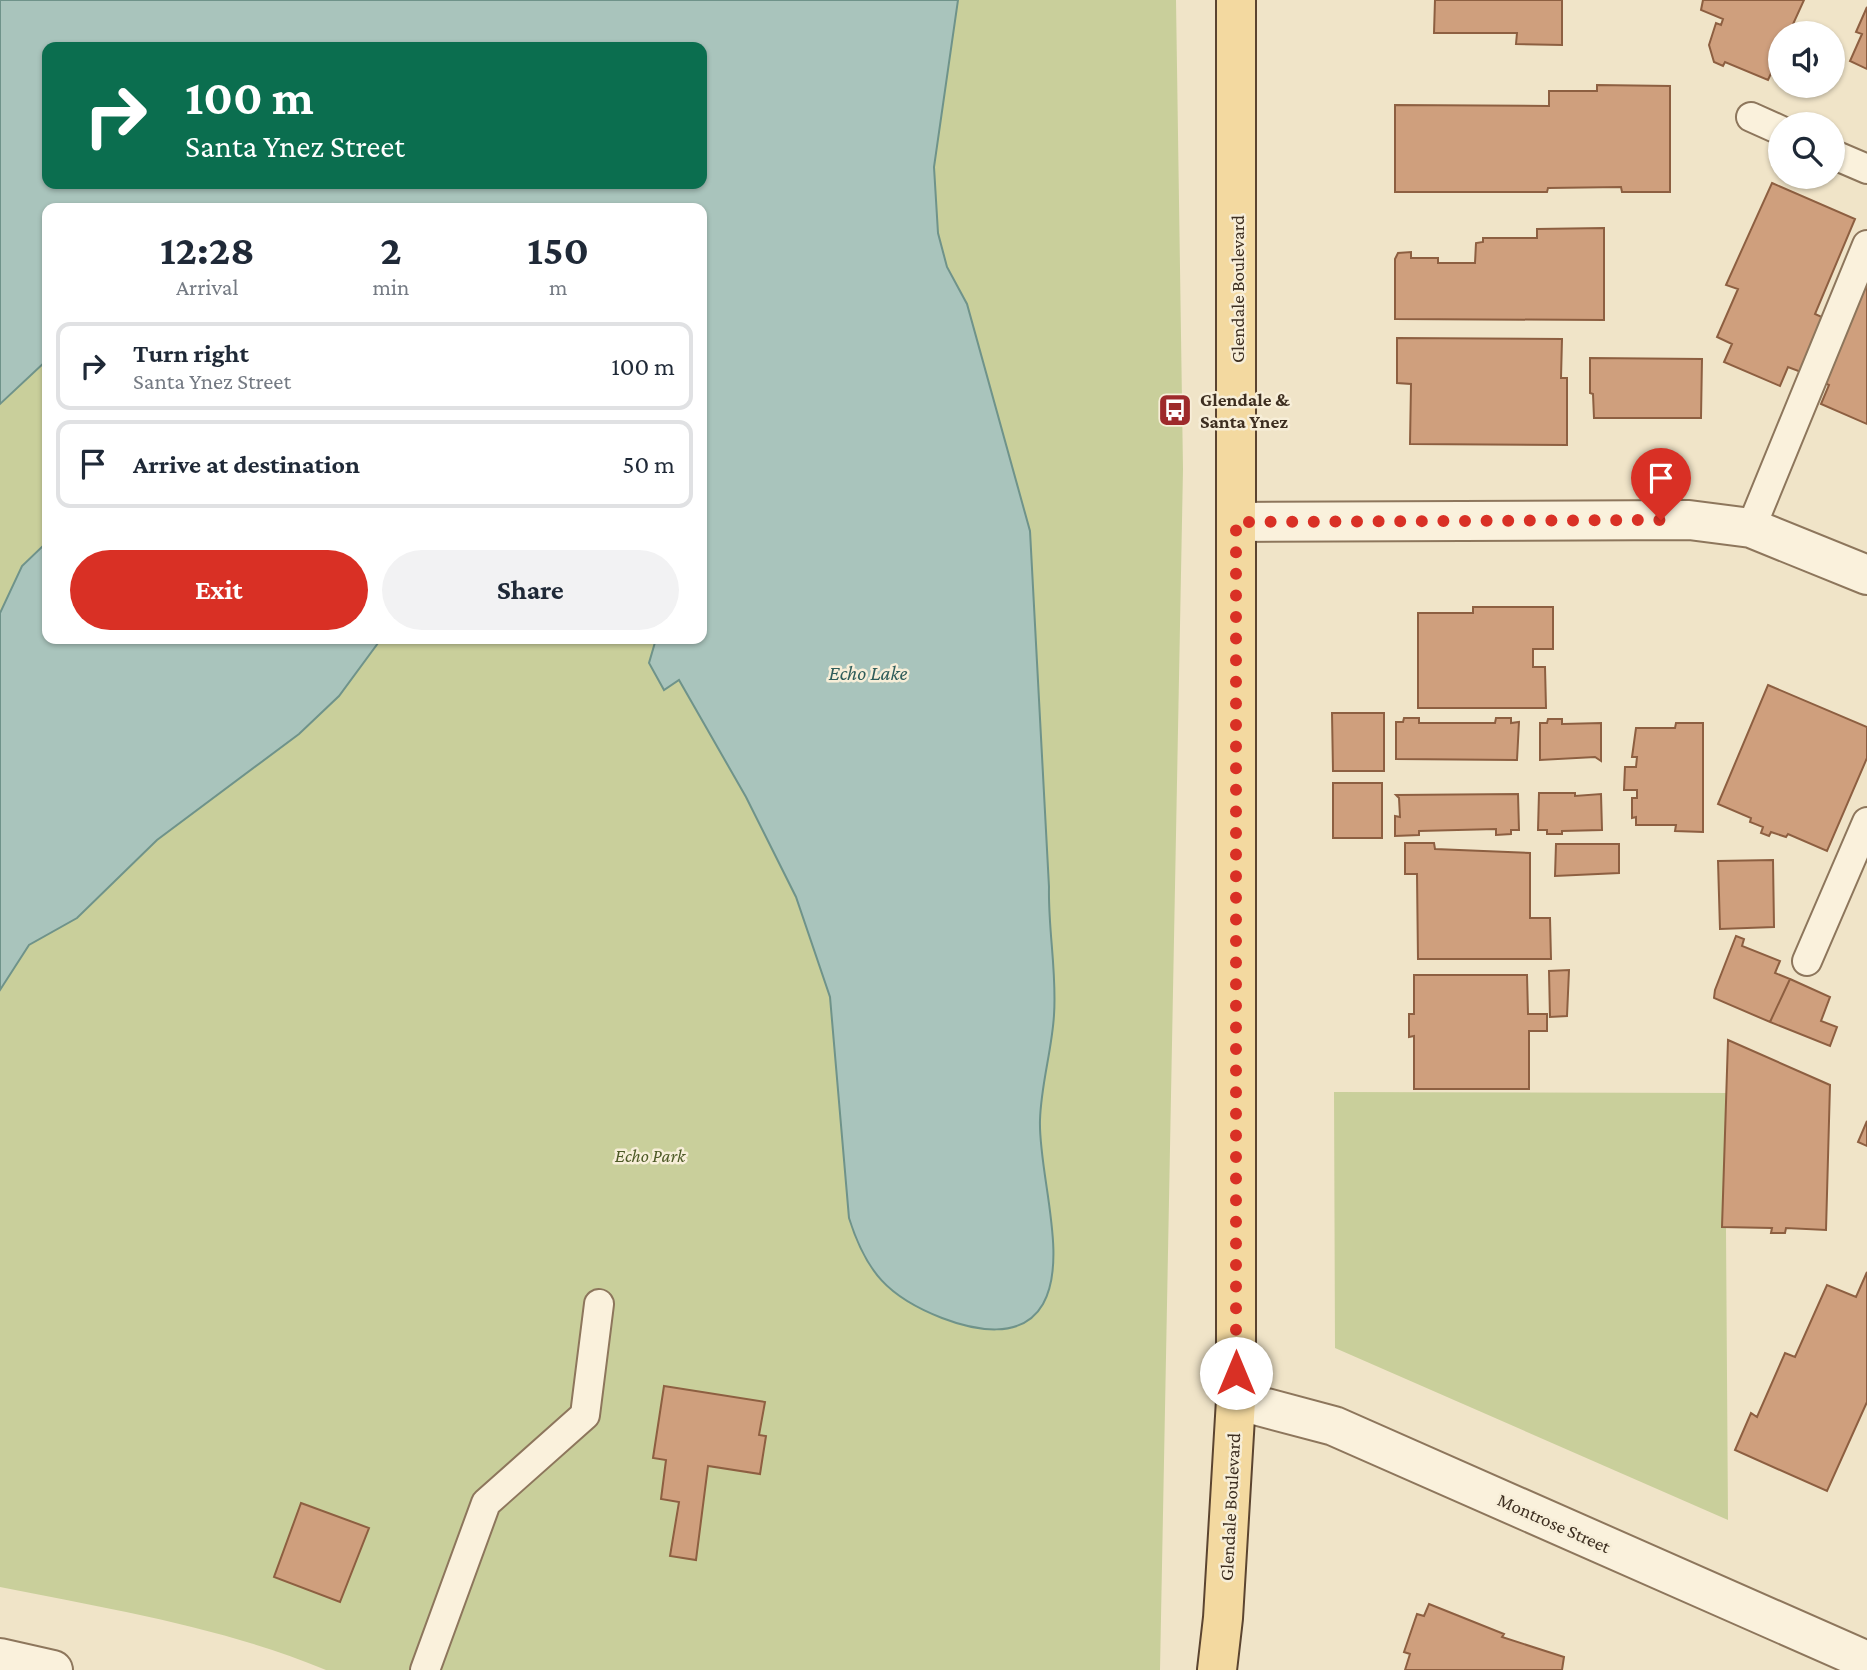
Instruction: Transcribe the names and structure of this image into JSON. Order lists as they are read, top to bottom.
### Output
{
  "streets": {
    "main road": ["Glendale Boulevard"],
    "street": ["Montrose Street"]
  },
  "crossings": [
    ["Glendale Boulevard", "Montrose Street"]
  ],
  "water": ["Echo Lake"],
  "parks": ["Echo Park"],
  "places": {
    "bus stop": ["Glendale & Santa Ynez"]
  },
  "page": {
    "turn": ["100 m", "Santa Ynez Street"],
    "eta": [
      "12:28",
      "Arrival",
      "2",
      "min",
      "150",
      "m"
    ],
    "list": [
      {
        "name": "Turn right",
        "note": "Santa Ynez Street",
        "value": "100 m"
      },
      {
        "name": "Arrive at destination",
        "value": "50 m"
      }
    ],
    "buttons": ["Exit", "Share"]
  }
}
